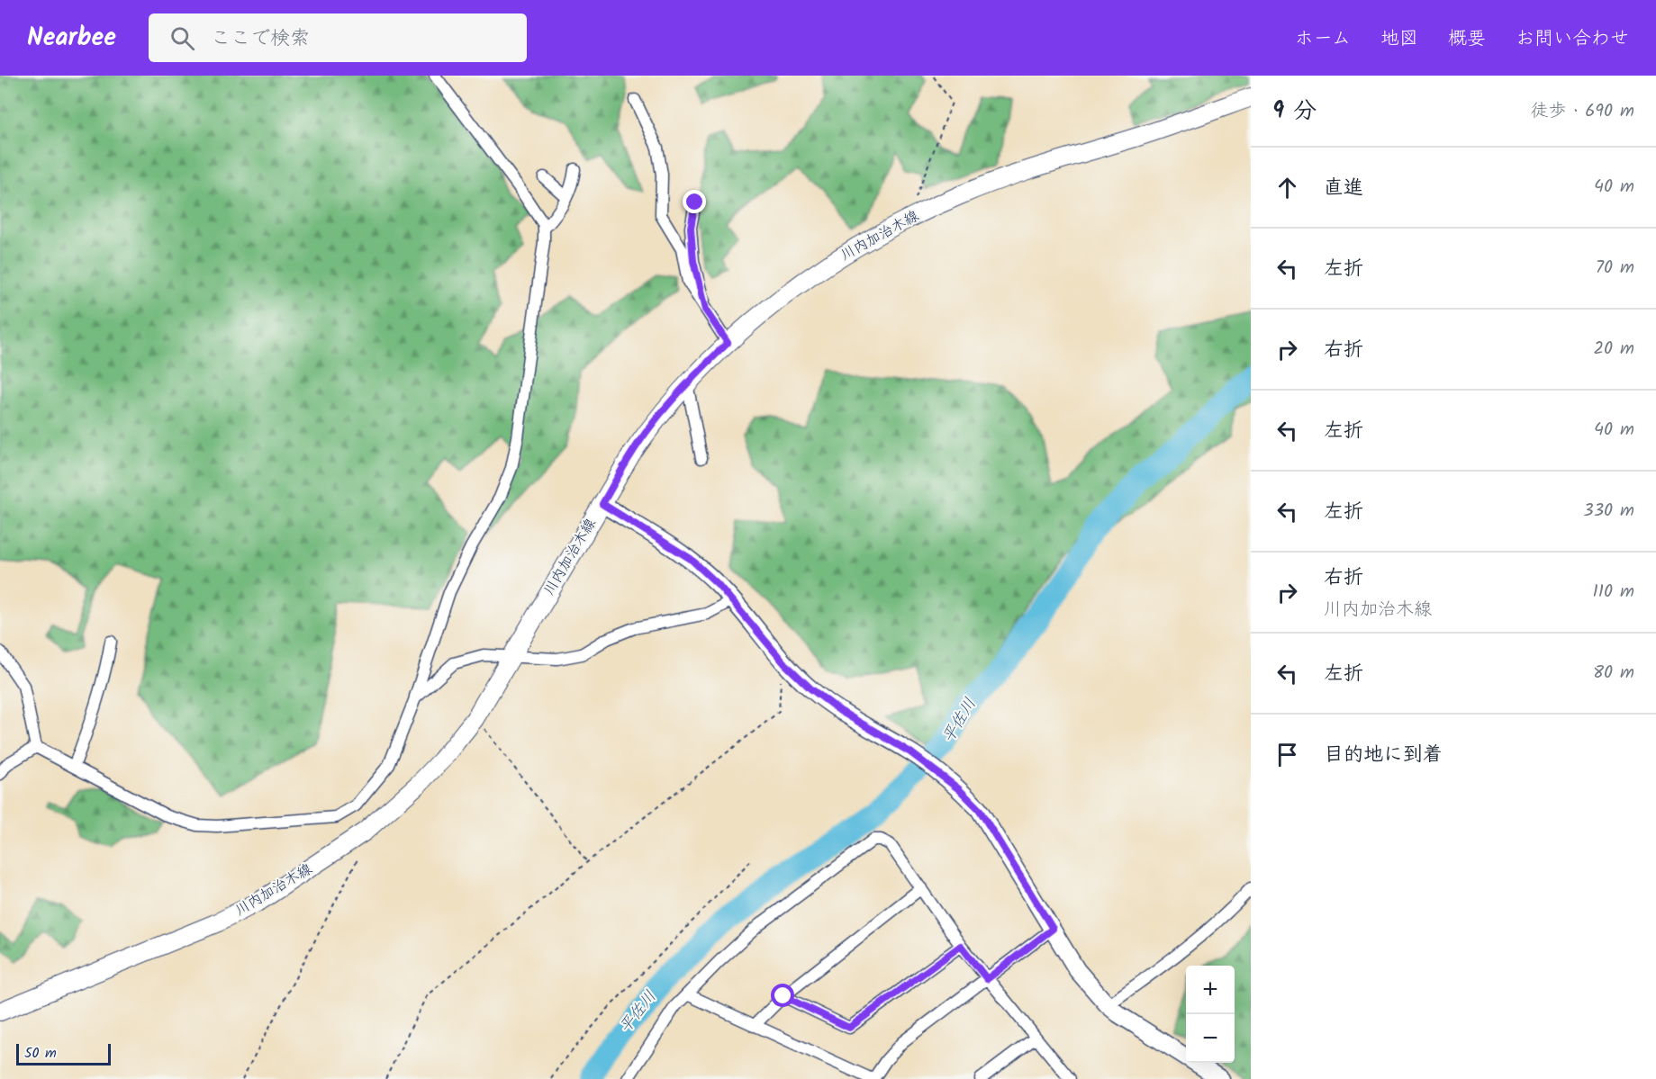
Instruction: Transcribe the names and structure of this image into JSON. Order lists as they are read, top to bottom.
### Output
{
  "streets": {
    "main road": ["川内加治木線"]
  },
  "water": ["平佐川"],
  "scale_bar": "50 m",
  "page": {
    "header": "Nearbee",
    "search": "ここで検索",
    "nav": [
      "ホーム",
      "地図",
      "概要",
      "お問い合わせ"
    ],
    "heading": ["9 分", "徒歩 · 690 m"],
    "list": [
      ["直進", "40 m"],
      ["左折", "70 m"],
      ["右折", "20 m"],
      ["左折", "40 m"],
      ["左折", "330 m"],
      ["右折", "川内加治木線", "110 m"],
      ["左折", "80 m"],
      "目的地に到着"
    ],
    "map_buttons": ["+", "−"],
    "scale": "50 m"
  }
}
